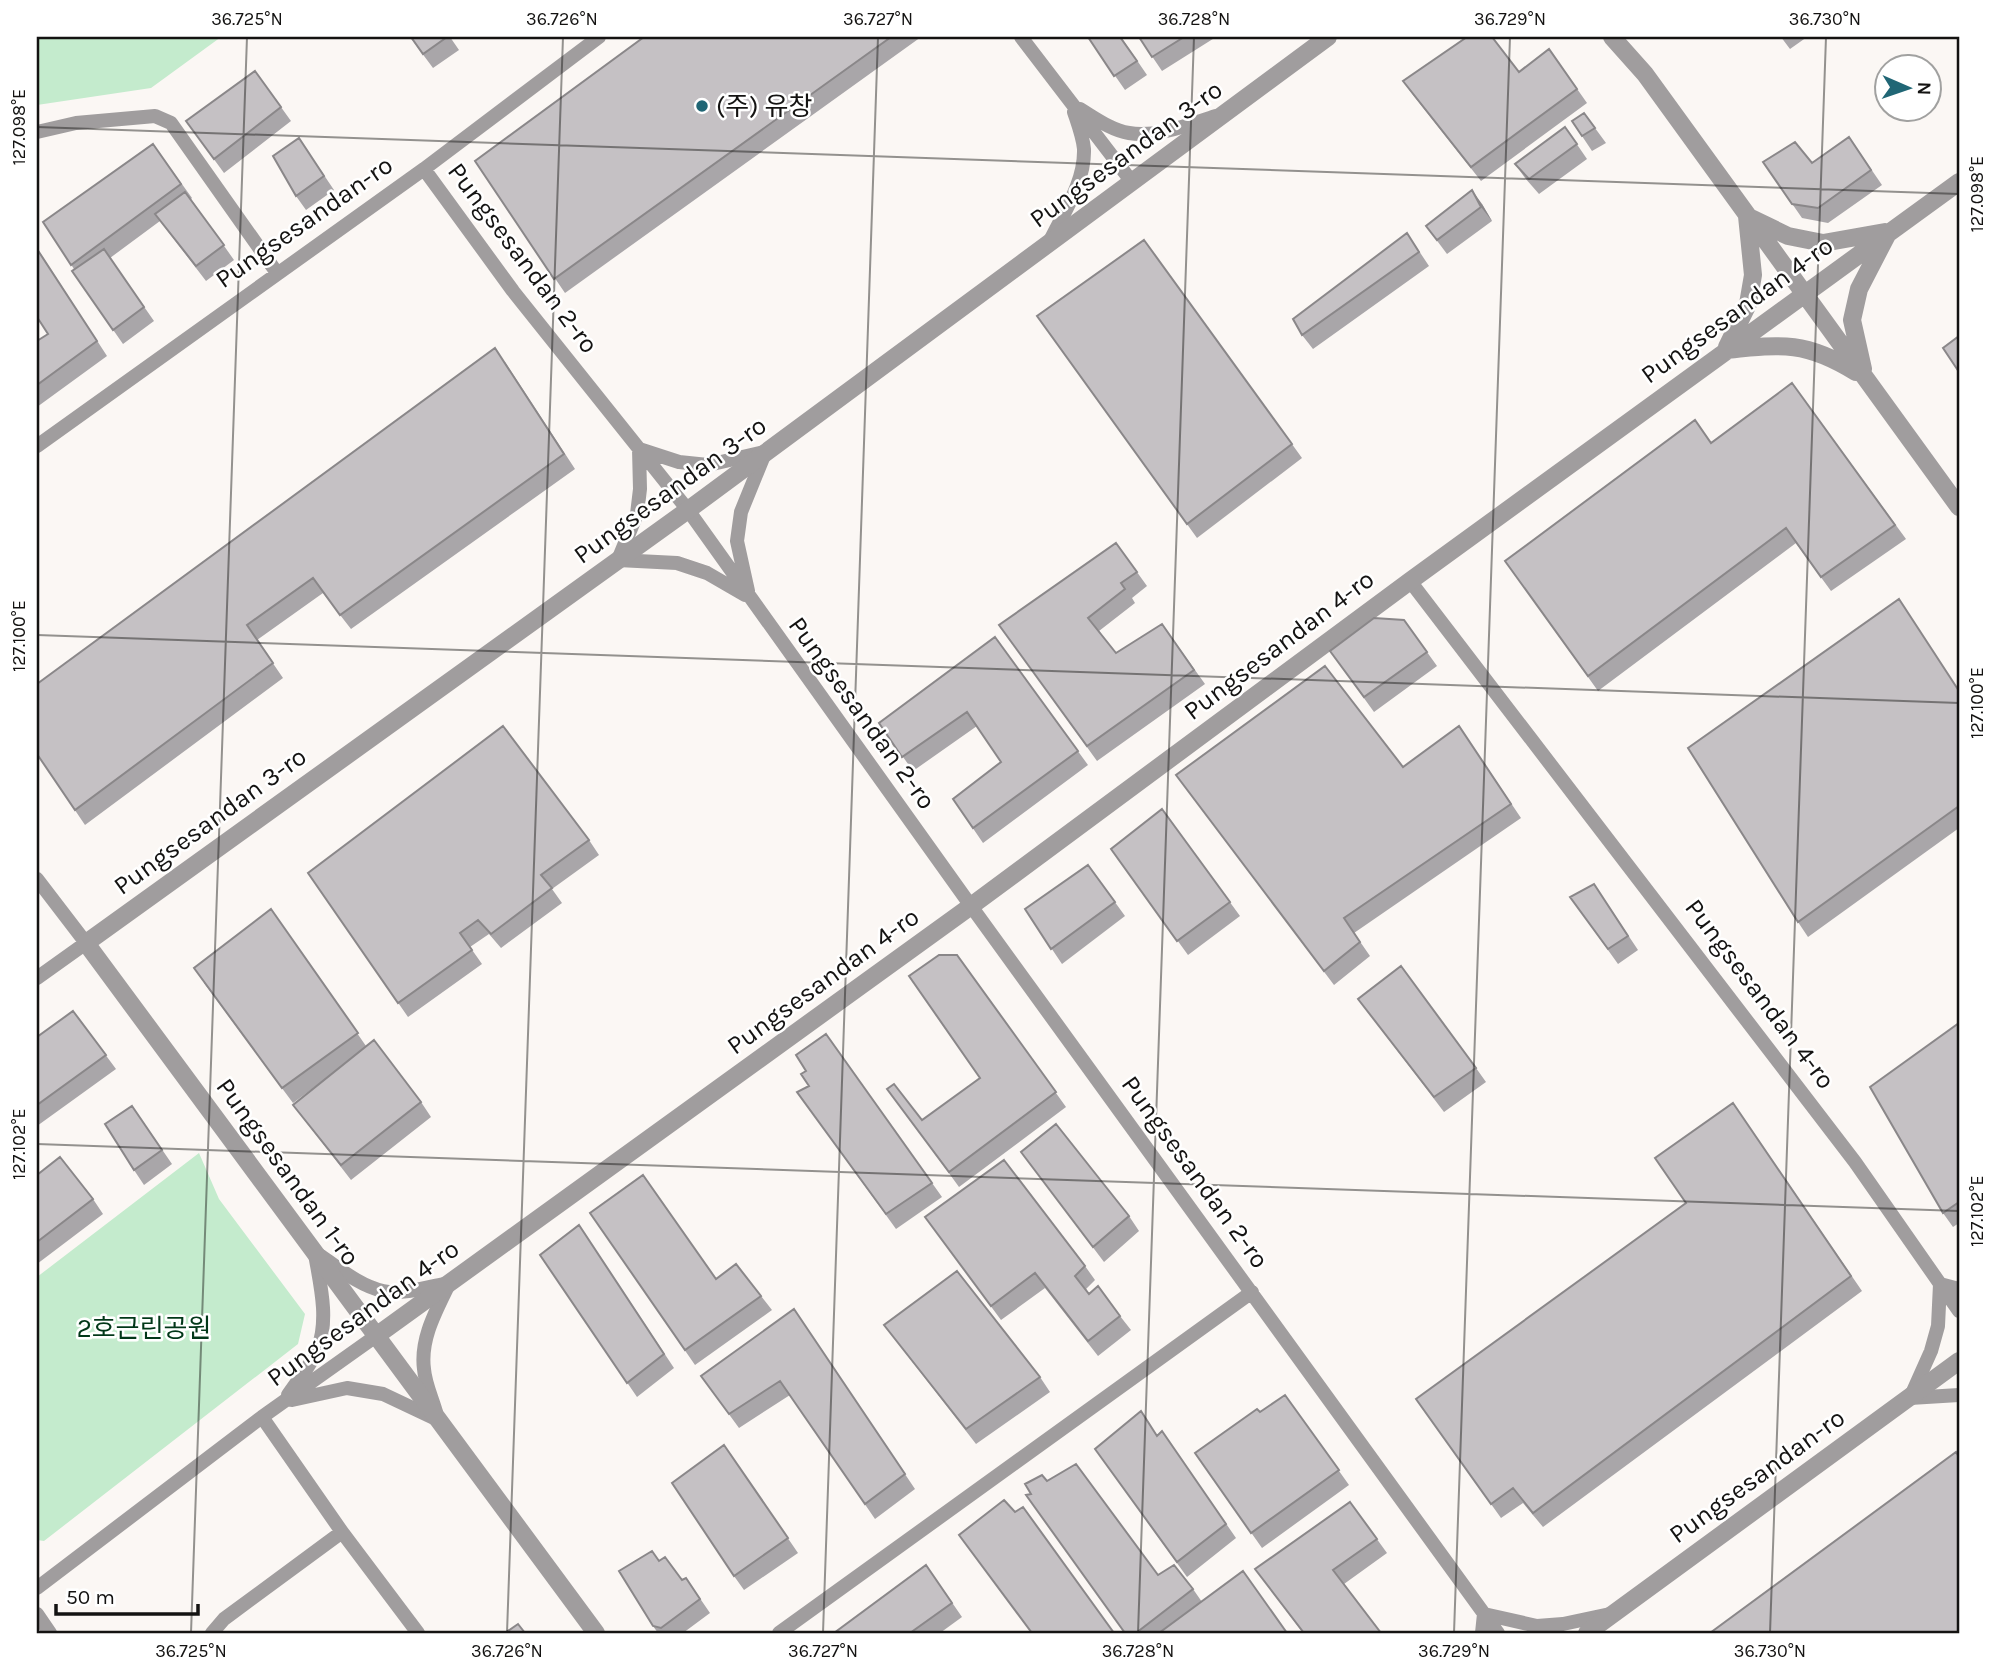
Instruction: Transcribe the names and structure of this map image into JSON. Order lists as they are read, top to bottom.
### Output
{
  "streets": {
    "street": [
      "Pungsesandan 3-ro",
      "Pungsesandan-ro",
      "Pungsesandan 2-ro",
      "Pungsesandan 4-ro",
      "Pungsesandan 1-ro"
    ]
  },
  "crossings": [
    ["Pungsesandan 3-ro", "Pungsesandan 2-ro"],
    ["Pungsesandan 3-ro", "Pungsesandan 1-ro"],
    ["Pungsesandan-ro", "Pungsesandan 2-ro"],
    ["Pungsesandan 2-ro", "Pungsesandan 4-ro"],
    ["Pungsesandan 4-ro", "Pungsesandan 1-ro"]
  ],
  "parks": ["2호근린공원"],
  "places": ["(주) 유창"],
  "scale_bar": "50 m",
  "north": "right",
  "coordinates": [
    "36.725°N",
    "36.726°N",
    "36.727°N",
    "36.728°N",
    "36.729°N",
    "36.730°N",
    "127.098°E",
    "127.100°E",
    "127.102°E"
  ]
}
